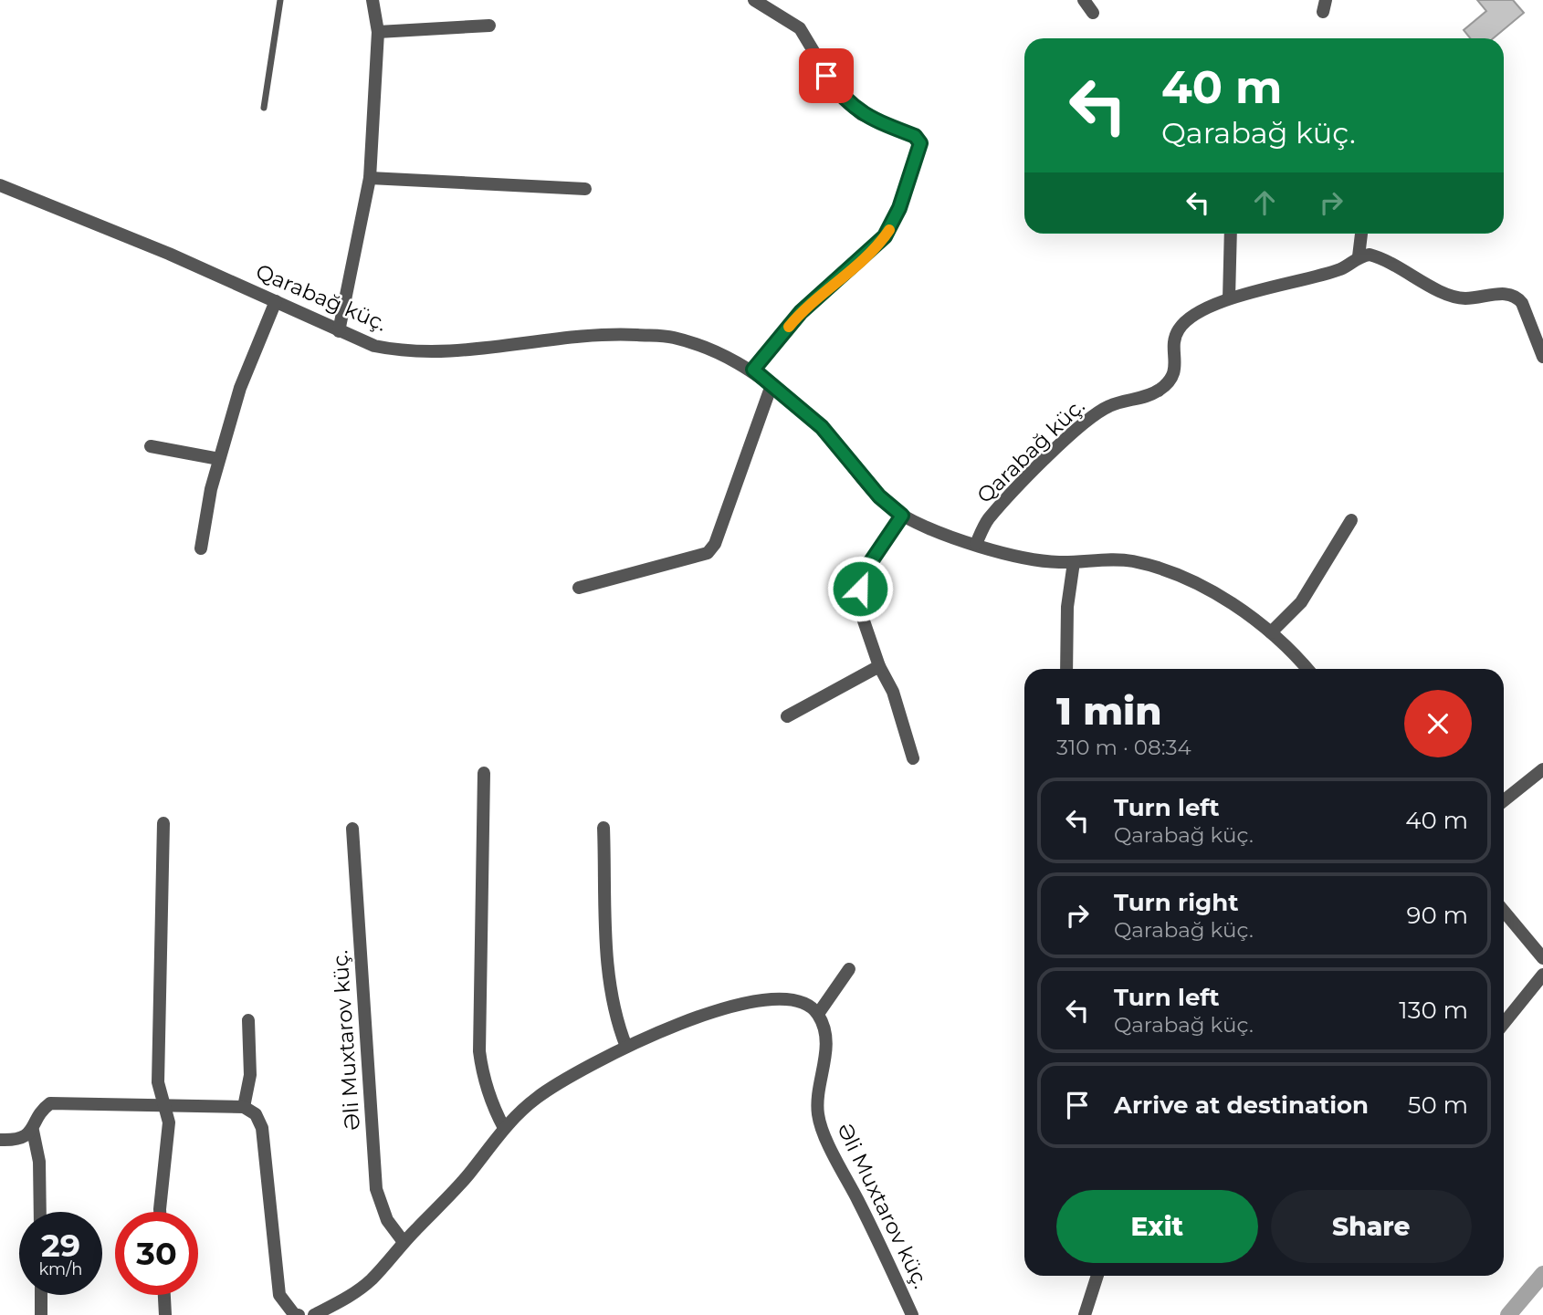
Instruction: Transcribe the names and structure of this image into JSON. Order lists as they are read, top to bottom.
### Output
{
  "streets": {
    "street": ["Qarabağ küç.", "Əli Muxtarov küç."]
  },
  "page": {
    "turn": ["40 m", "Qarabağ küç."],
    "heading": ["1 min", "310 m · 08:34"],
    "list": [
      {
        "name": "Turn left",
        "note": "Qarabağ küç.",
        "value": "40 m"
      },
      {
        "name": "Turn right",
        "note": "Qarabağ küç.",
        "value": "90 m"
      },
      {
        "name": "Turn left",
        "note": "Qarabağ küç.",
        "value": "130 m"
      },
      {
        "name": "Arrive at destination",
        "value": "50 m"
      }
    ],
    "buttons": ["Exit", "Share"],
    "speed": "29 km/h",
    "limit": "30"
  }
}
